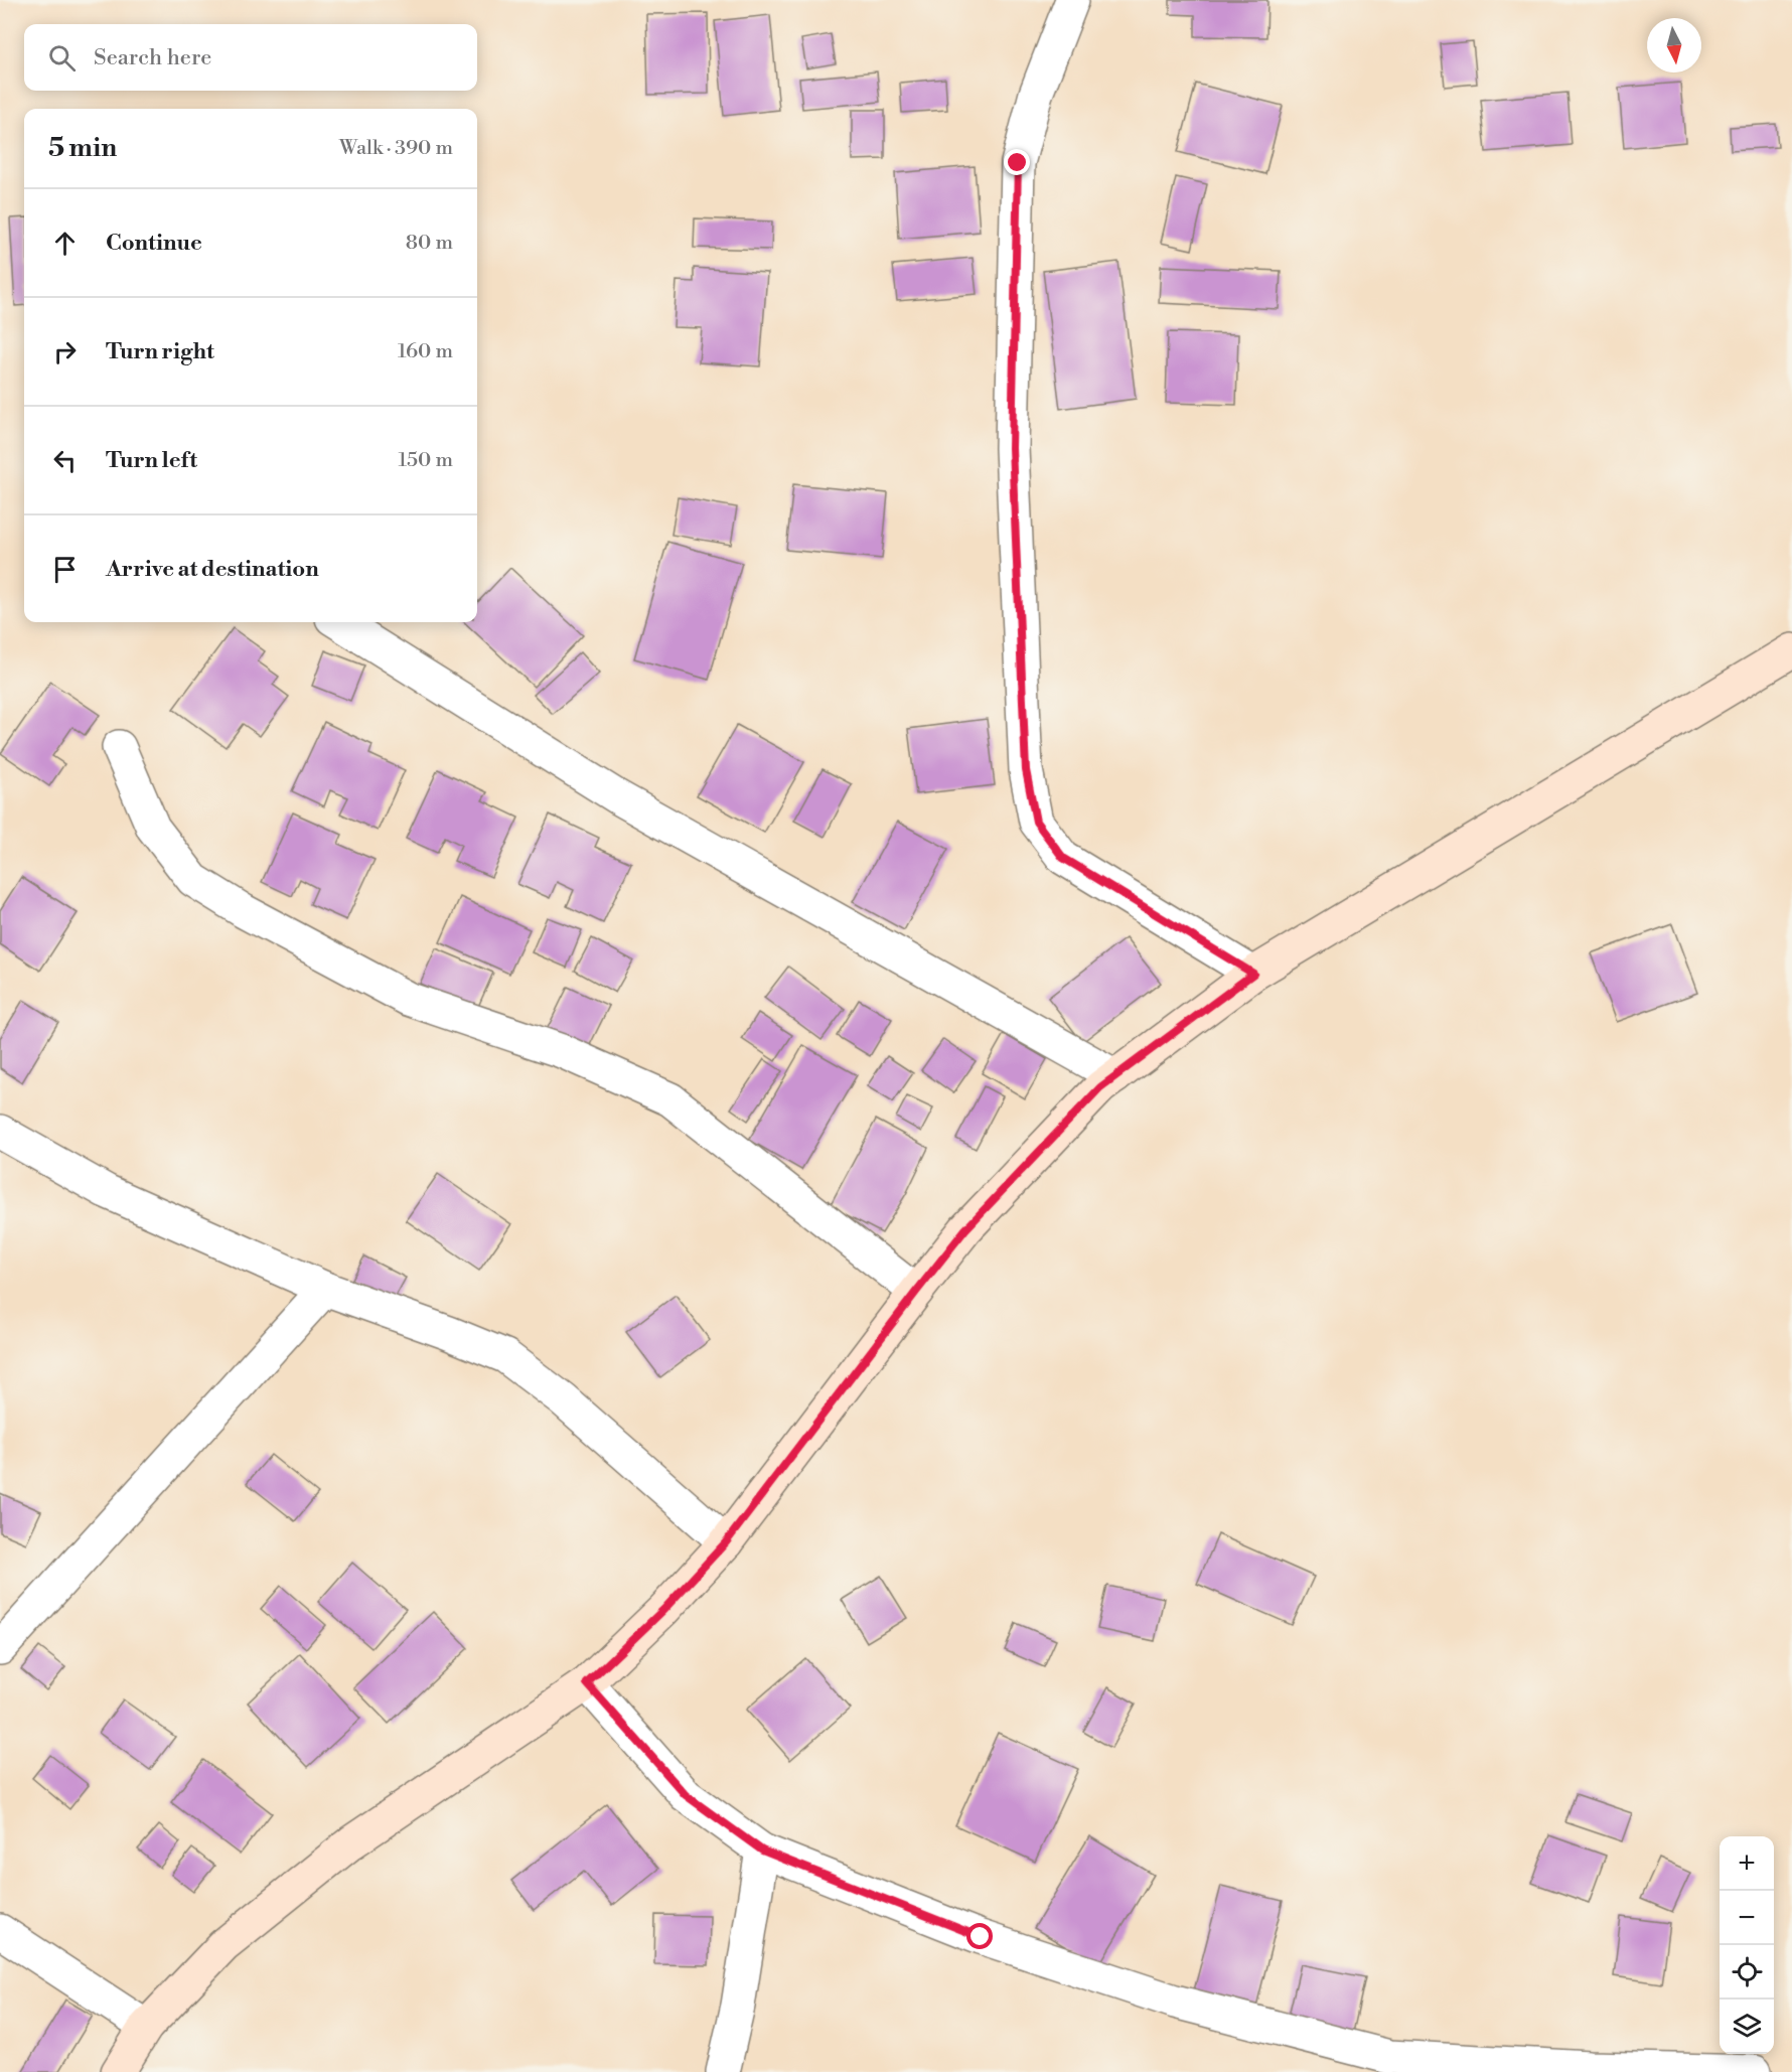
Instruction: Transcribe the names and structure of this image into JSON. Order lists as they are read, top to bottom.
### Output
{
  "north": "bottom",
  "page": {
    "search": "Search here",
    "heading": ["5 min", "Walk · 390 m"],
    "list": [
      ["Continue", "80 m"],
      ["Turn right", "160 m"],
      ["Turn left", "150 m"],
      "Arrive at destination"
    ],
    "map_buttons": ["+", "−"]
  }
}
